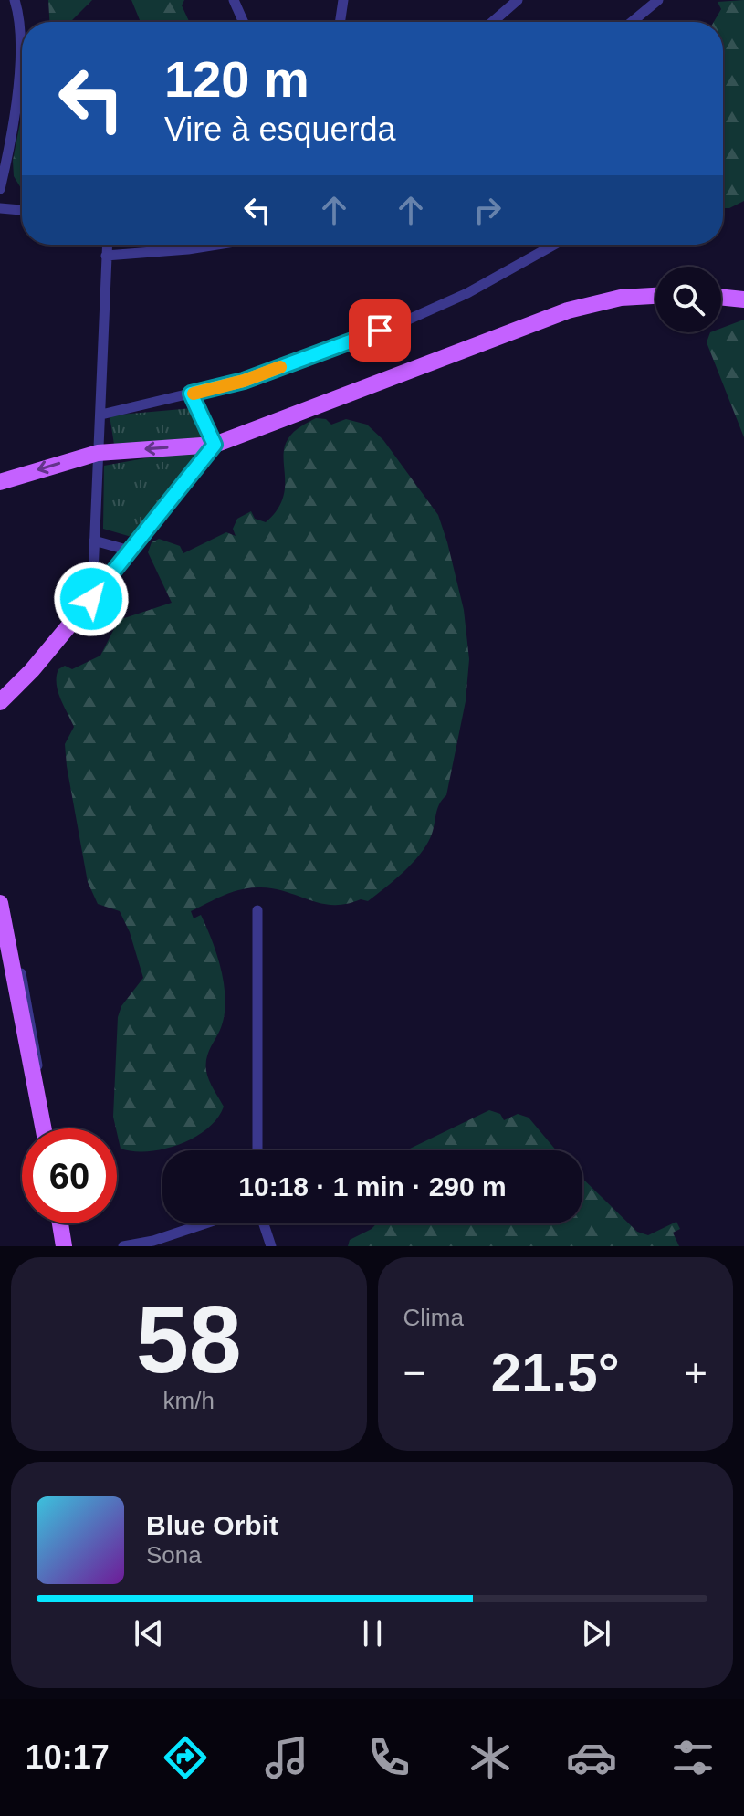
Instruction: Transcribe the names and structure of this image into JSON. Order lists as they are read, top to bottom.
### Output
{
  "page": {
    "turn": ["120 m", "Vire à esquerda"],
    "limit": "60",
    "trip": "10:18 · 1 min · 290 m",
    "tile": [
      ["58", "km/h"],
      "Clima"
    ],
    "heat": ["−", "21.5°", "+"],
    "song": ["Blue Orbit", "Sona"],
    "tabs": "10:17"
  }
}
